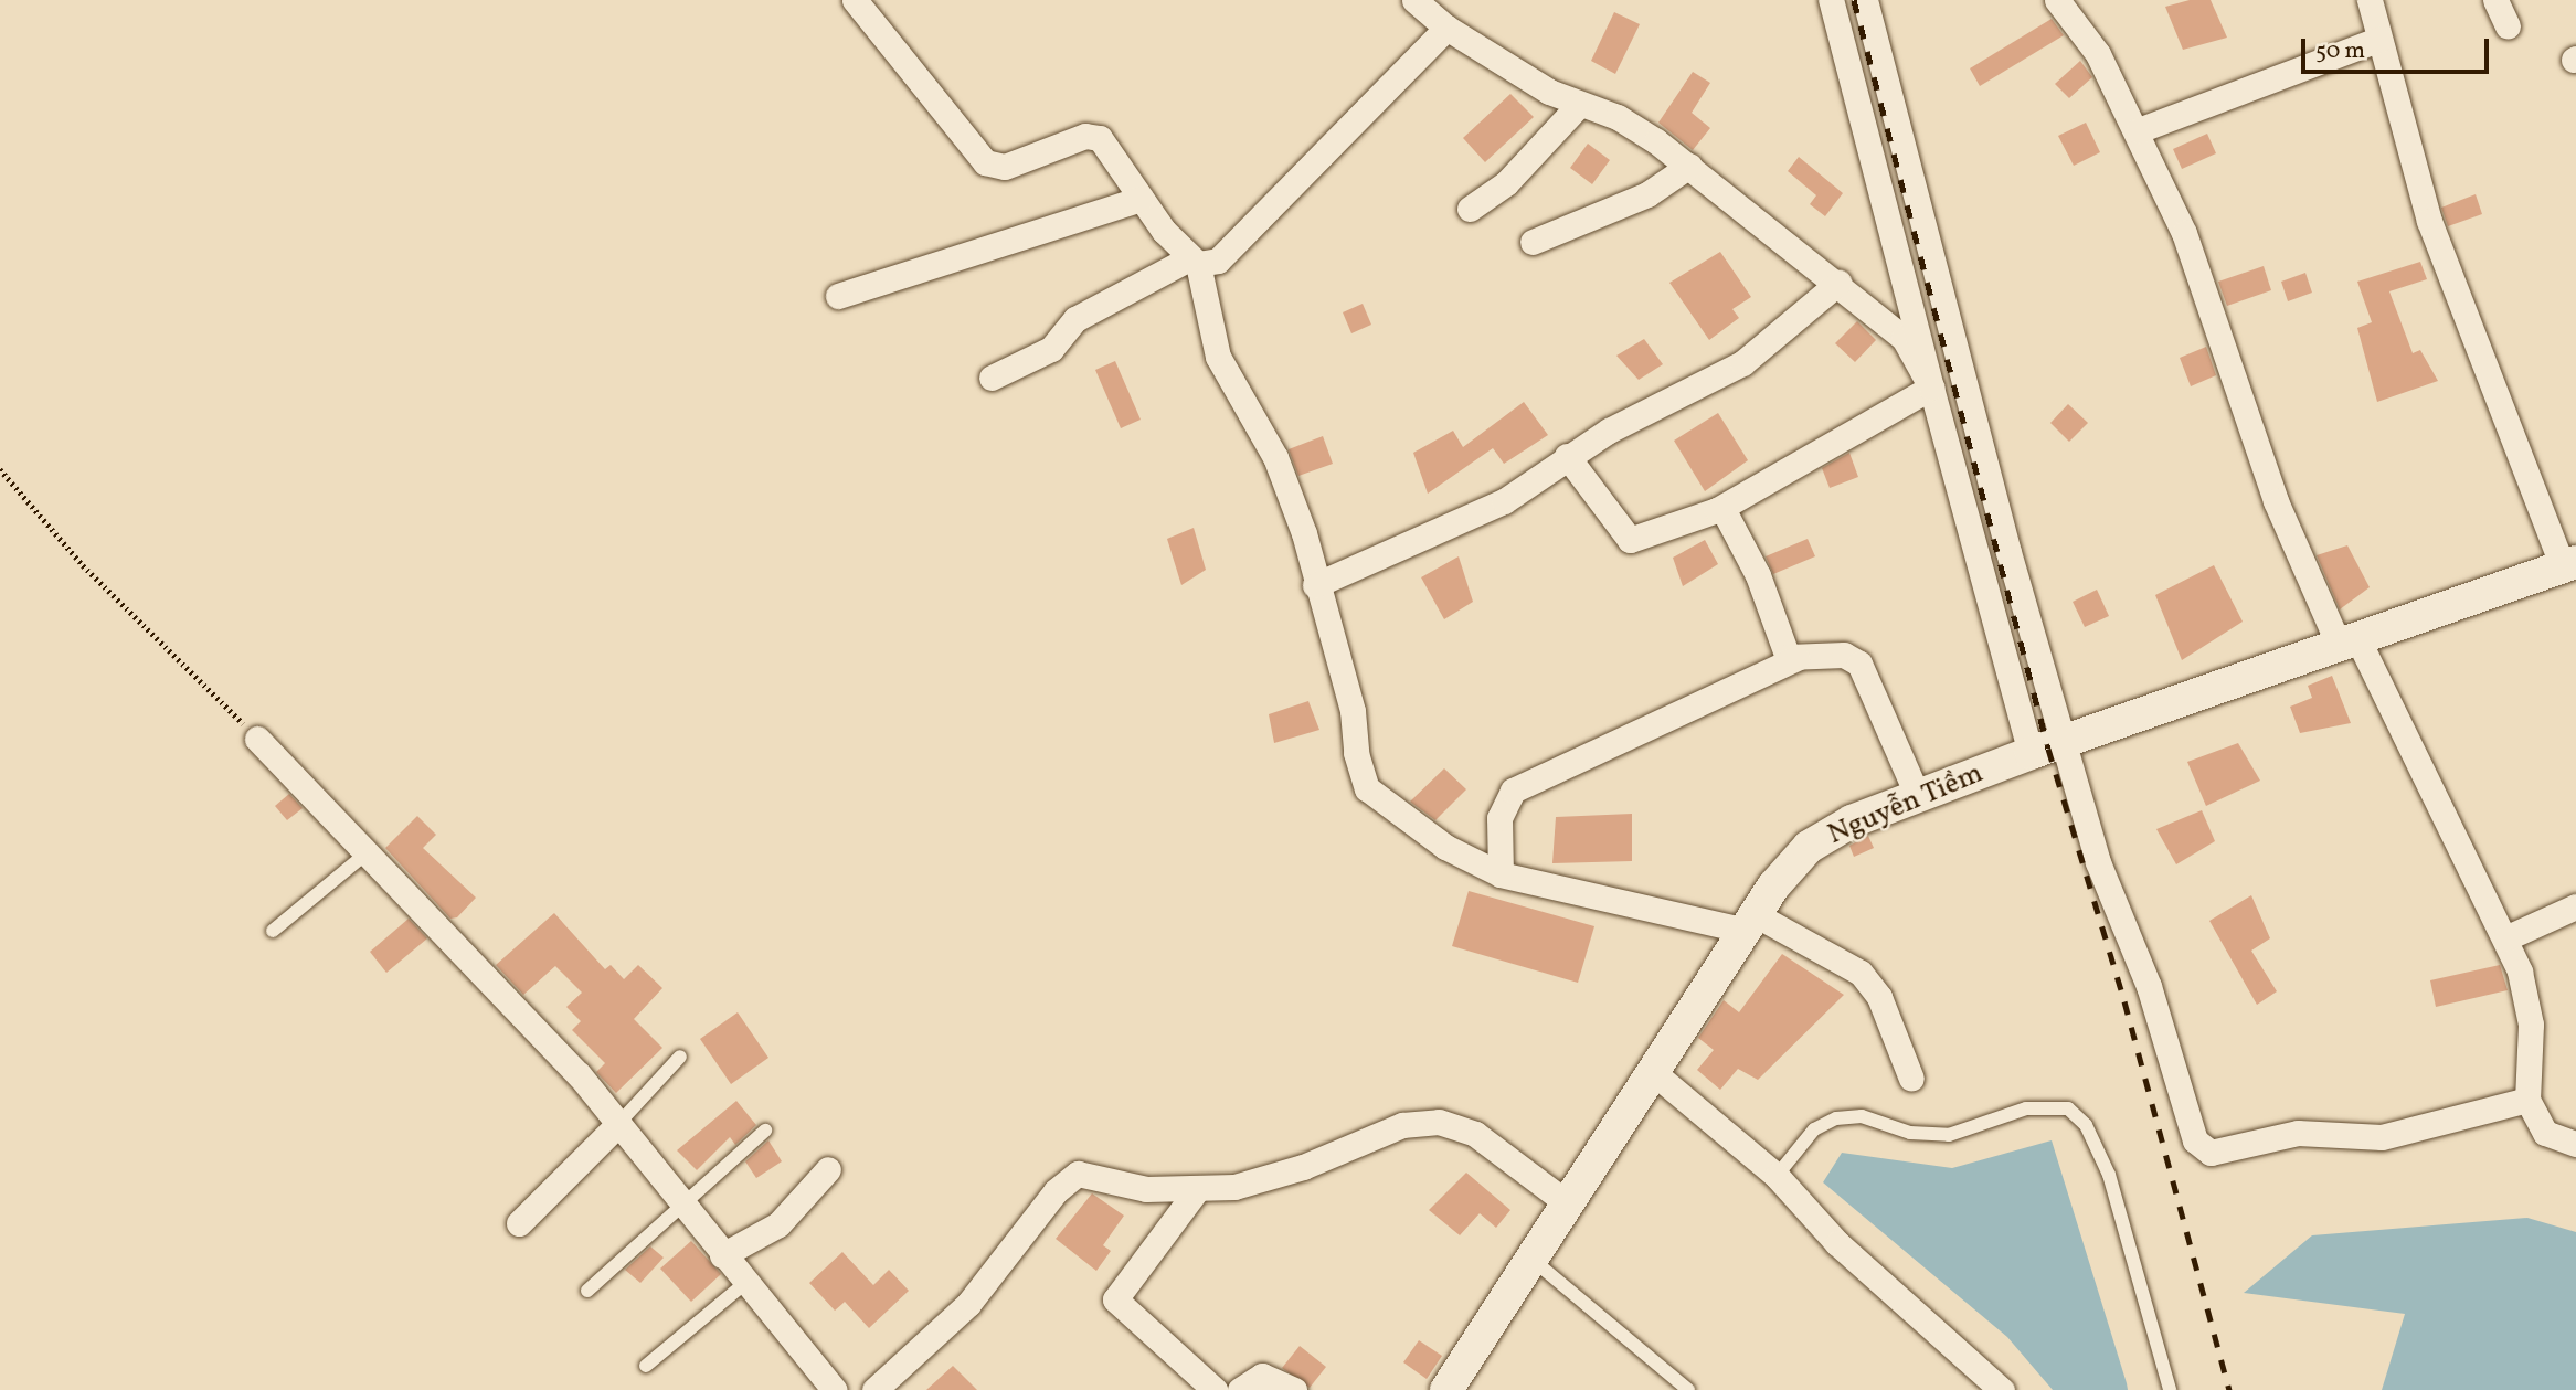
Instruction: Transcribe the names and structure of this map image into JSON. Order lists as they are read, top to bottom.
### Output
{
  "streets": {
    "street": ["Nguyễn Tiềm"]
  },
  "scale_bar": "50 m"
}
